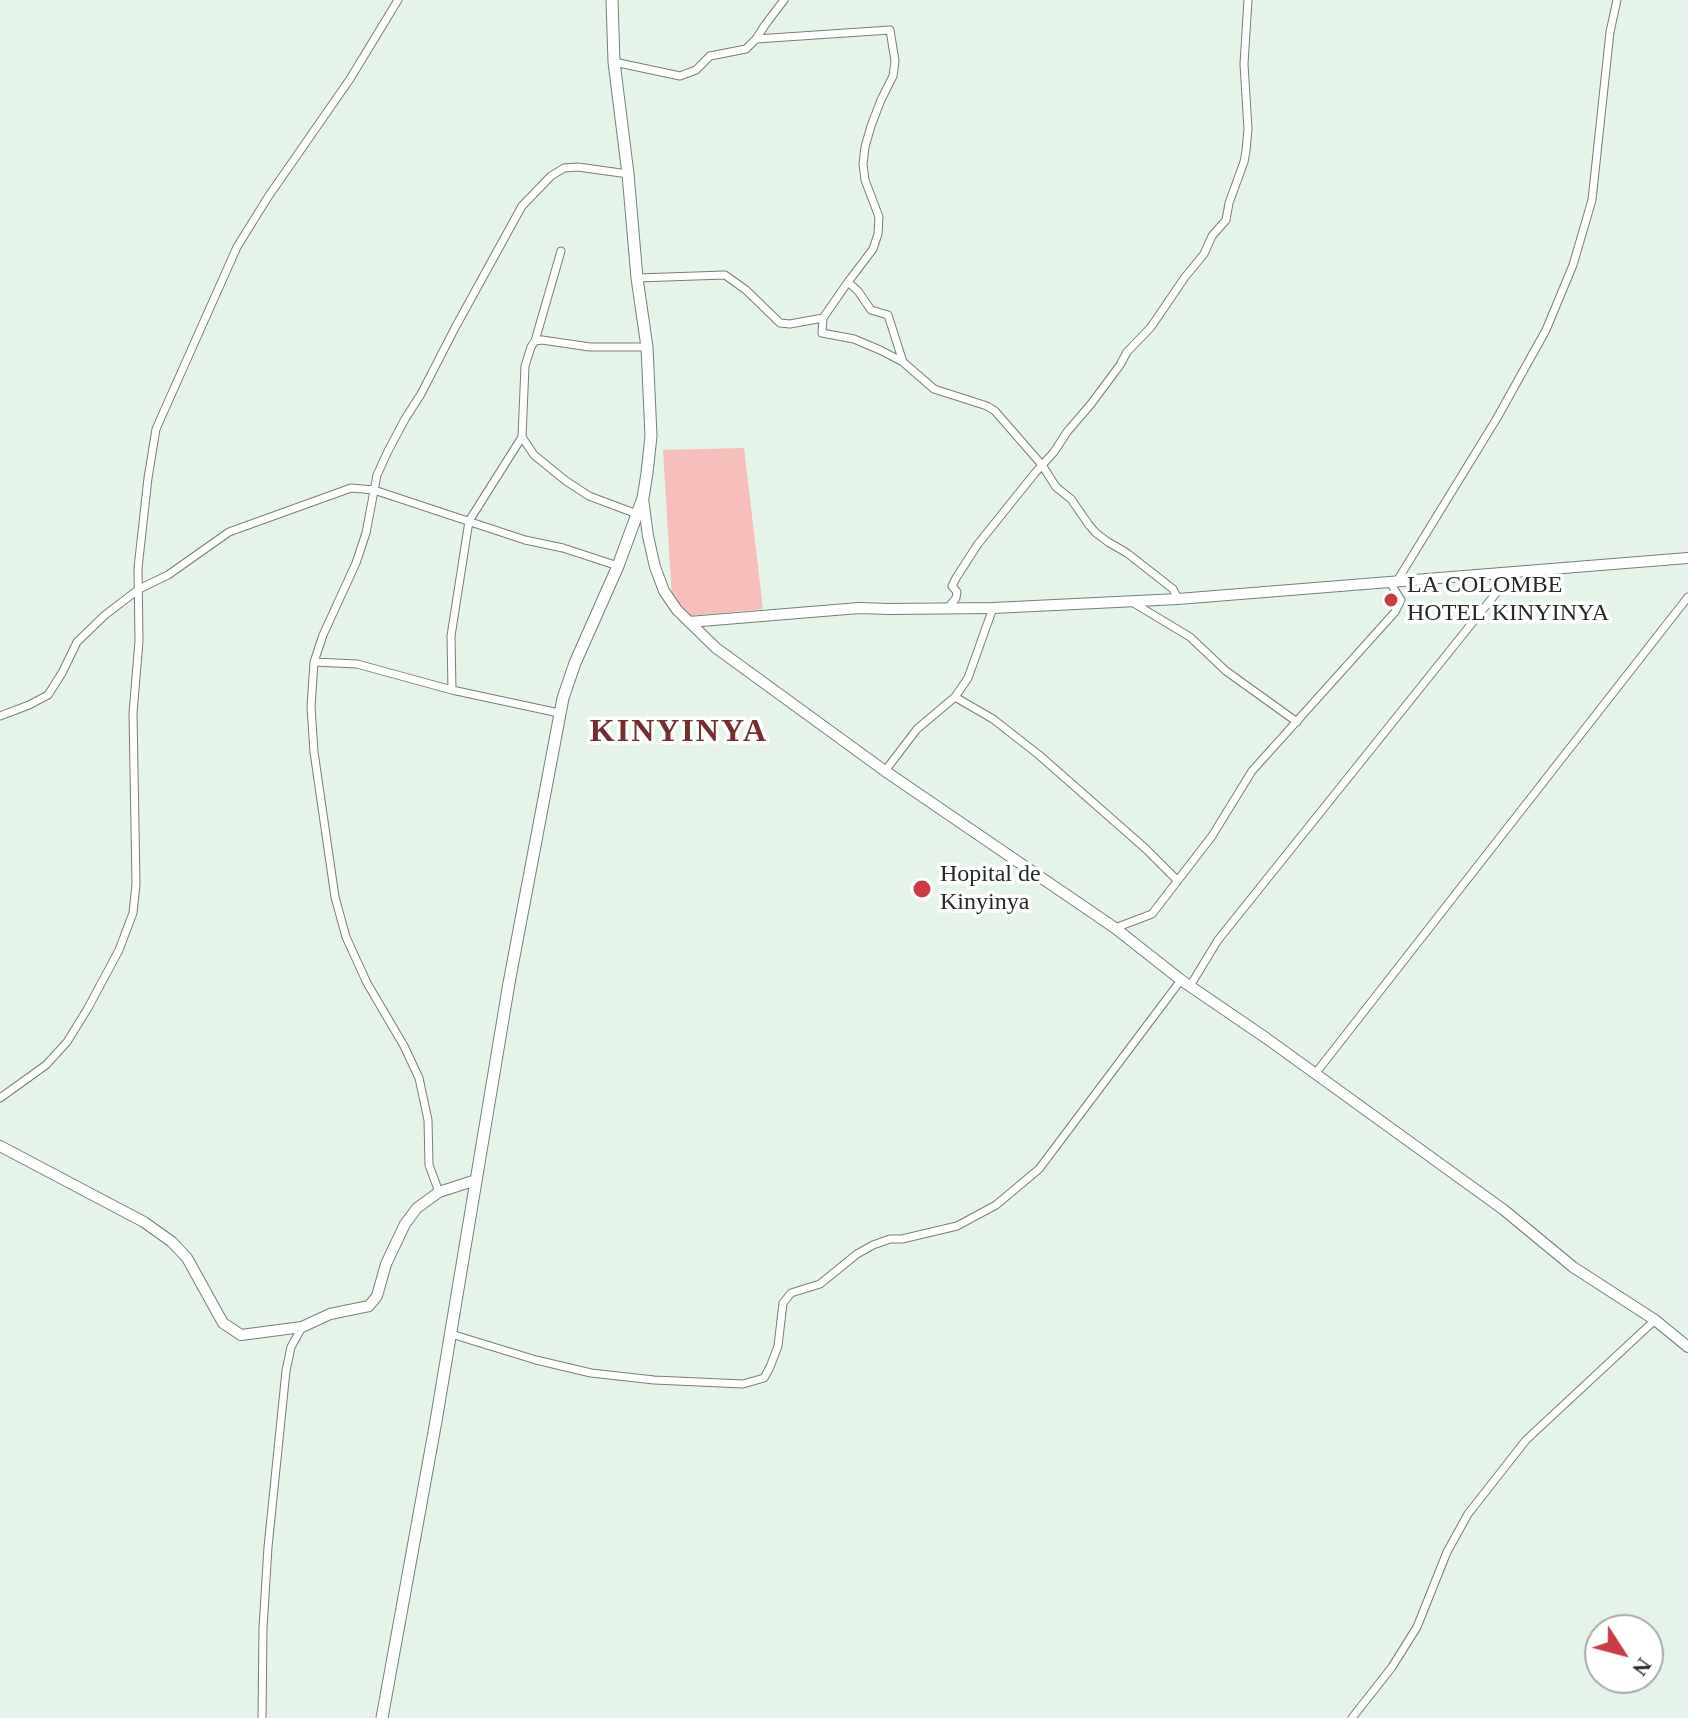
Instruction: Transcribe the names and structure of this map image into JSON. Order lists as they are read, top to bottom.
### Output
{
  "districts": ["KINYINYA"],
  "places": ["LA COLOMBE HOTEL KINYINYA", "Hopital de Kinyinya"],
  "north": "bottom right"
}
